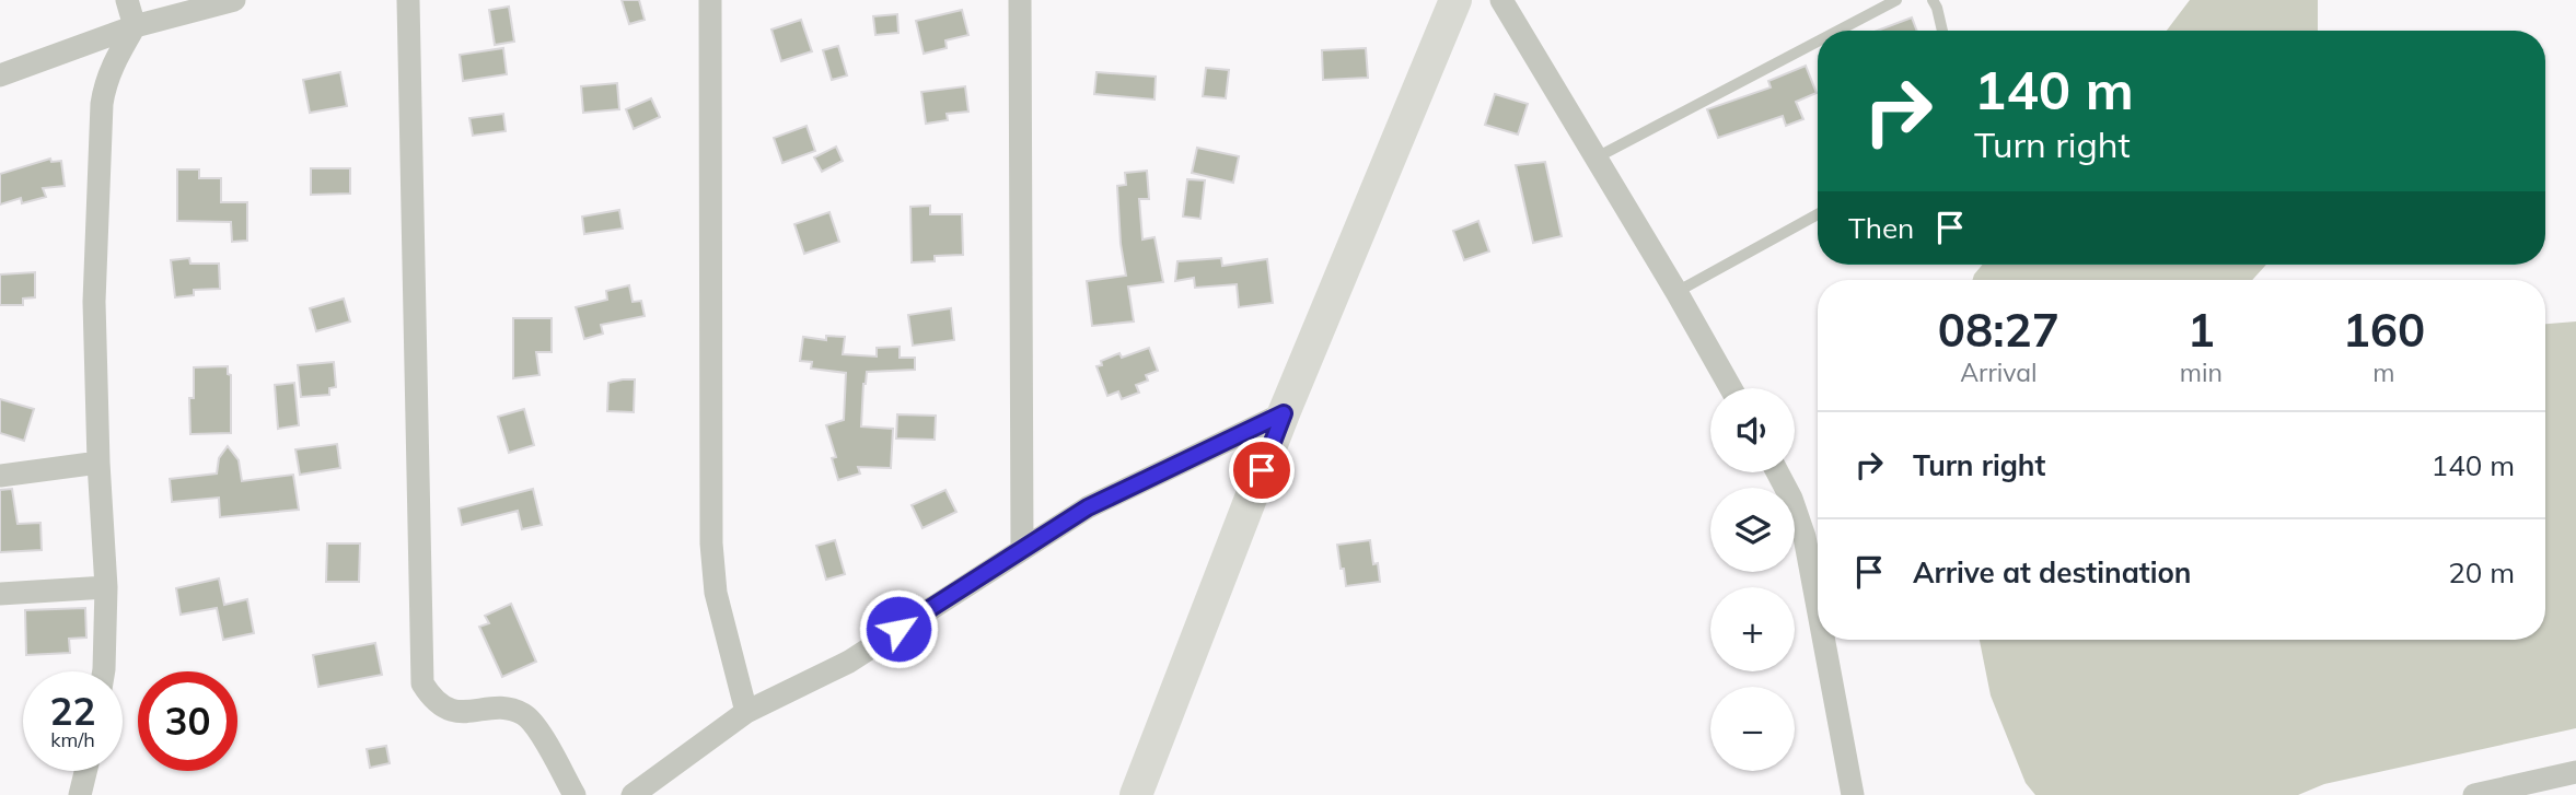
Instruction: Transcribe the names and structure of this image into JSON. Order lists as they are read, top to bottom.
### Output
{
  "page": {
    "turn": ["140 m", "Turn right"],
    "then": "Then",
    "eta": [
      "08:27",
      "Arrival",
      "1",
      "min",
      "160",
      "m"
    ],
    "map_buttons": ["+", "−"],
    "list": [
      {
        "name": "Turn right",
        "value": "140 m"
      },
      {
        "name": "Arrive at destination",
        "value": "20 m"
      }
    ],
    "speed": "22 km/h",
    "limit": "30"
  }
}
